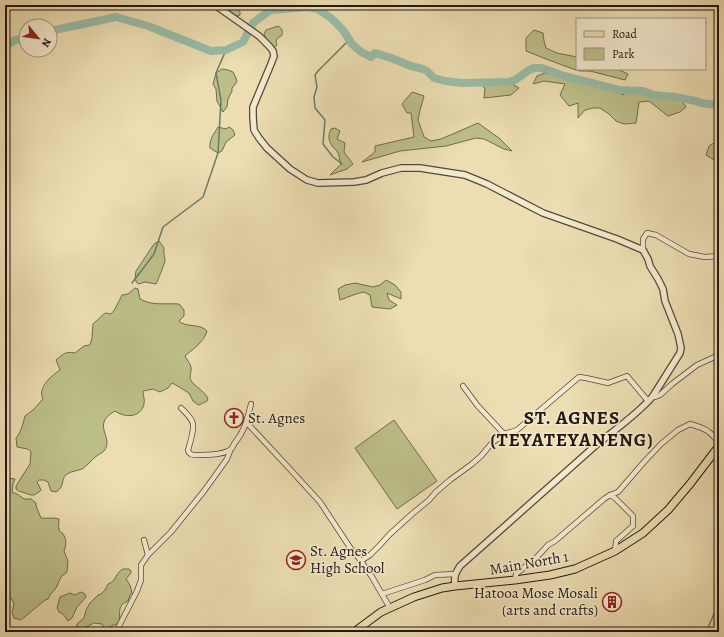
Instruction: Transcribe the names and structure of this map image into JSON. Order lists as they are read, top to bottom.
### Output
{
  "streets": {
    "main road": ["Main North 1"]
  },
  "districts": ["ST. AGNES (TEYATEYANENG)"],
  "places": {
    "church": ["St. Agnes"],
    "school or university": ["St. Agnes High School"],
    "building": ["Hatooa Mose Mosali (arts and crafts)"]
  },
  "legend": ["Road", "Park"],
  "north": "bottom right"
}
